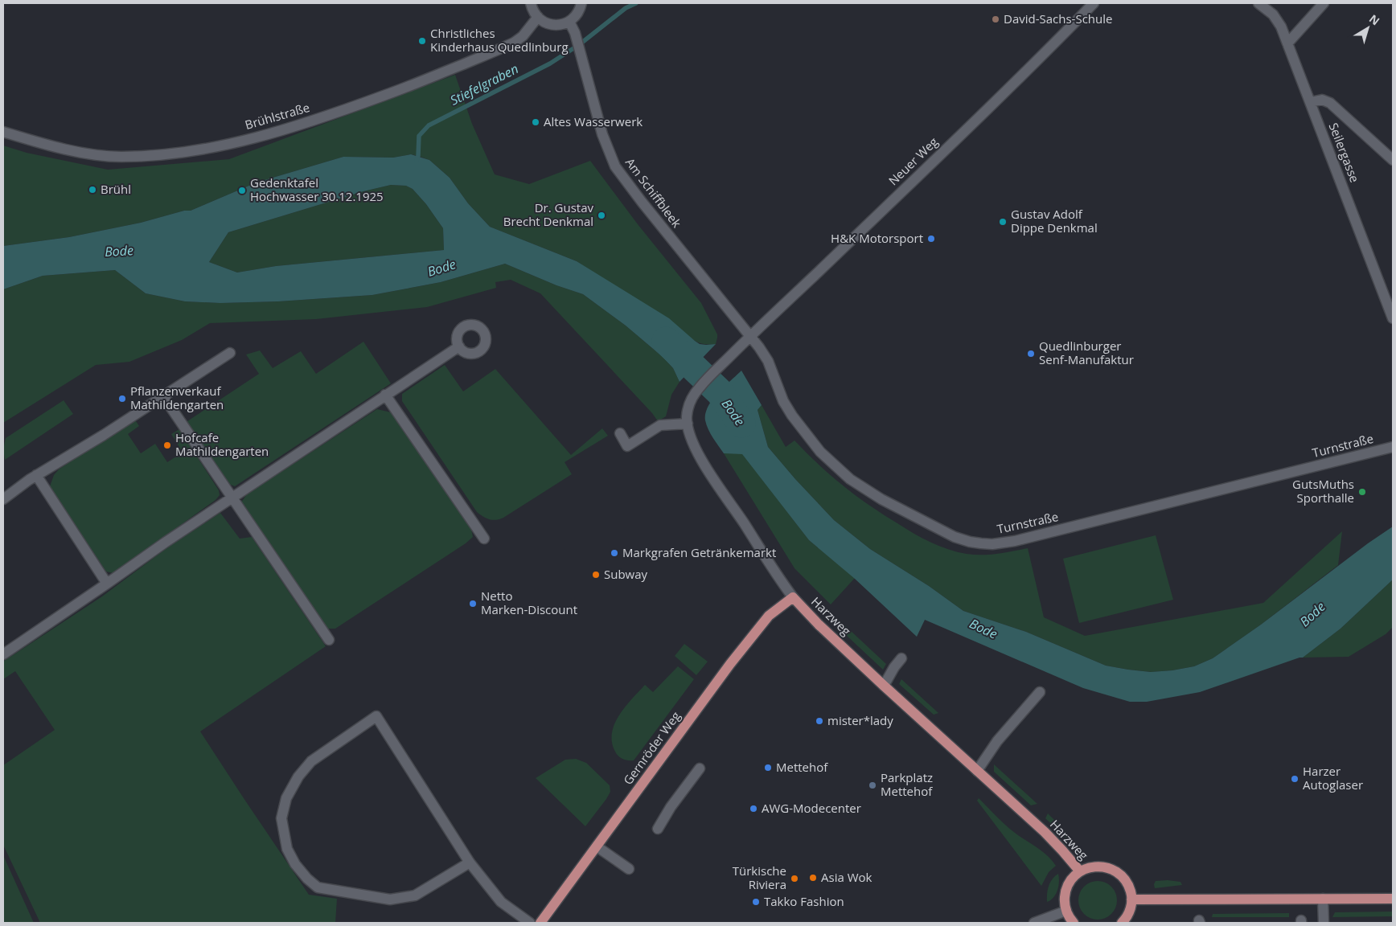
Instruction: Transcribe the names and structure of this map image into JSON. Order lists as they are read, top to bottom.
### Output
{
  "streets": {
    "main road": ["Harzweg", "Gernröder Weg"],
    "street": [
      "Brühlstraße",
      "Seilergasse",
      "Neuer Weg",
      "Am Schiffbleek",
      "Turnstraße"
    ]
  },
  "crossings": [
    ["Neuer Weg", "Am Schiffbleek"],
    ["Neuer Weg", "Turnstraße"],
    ["Am Schiffbleek", "Turnstraße"],
    ["Harzweg", "Gernröder Weg"]
  ],
  "water": ["Stiefelgraben", "Bode"],
  "places": [
    "David-Sachs-Schule",
    "Christliches Kinderhaus Quedlinburg",
    "Altes Wasserwerk",
    "Brühl",
    "Gedenktafel Hochwasser 30.12.1925",
    "Dr. Gustav Brecht Denkmal",
    "Gustav Adolf Dippe Denkmal",
    "H&K Motorsport",
    "Quedlinburger Senf-Manufaktur",
    "Pflanzenverkauf Mathildengarten",
    "Hofcafe Mathildengarten",
    "GutsMuths Sporthalle",
    "Markgrafen Getränkemarkt",
    "Subway",
    "Netto Marken-Discount",
    "mister*lady",
    "Mettehof",
    "Harzer Autoglaser",
    "Parkplatz Mettehof",
    "AWG-Modecenter",
    "Asia Wok",
    "Türkische Riviera",
    "Takko Fashion"
  ],
  "north": "top right"
}
